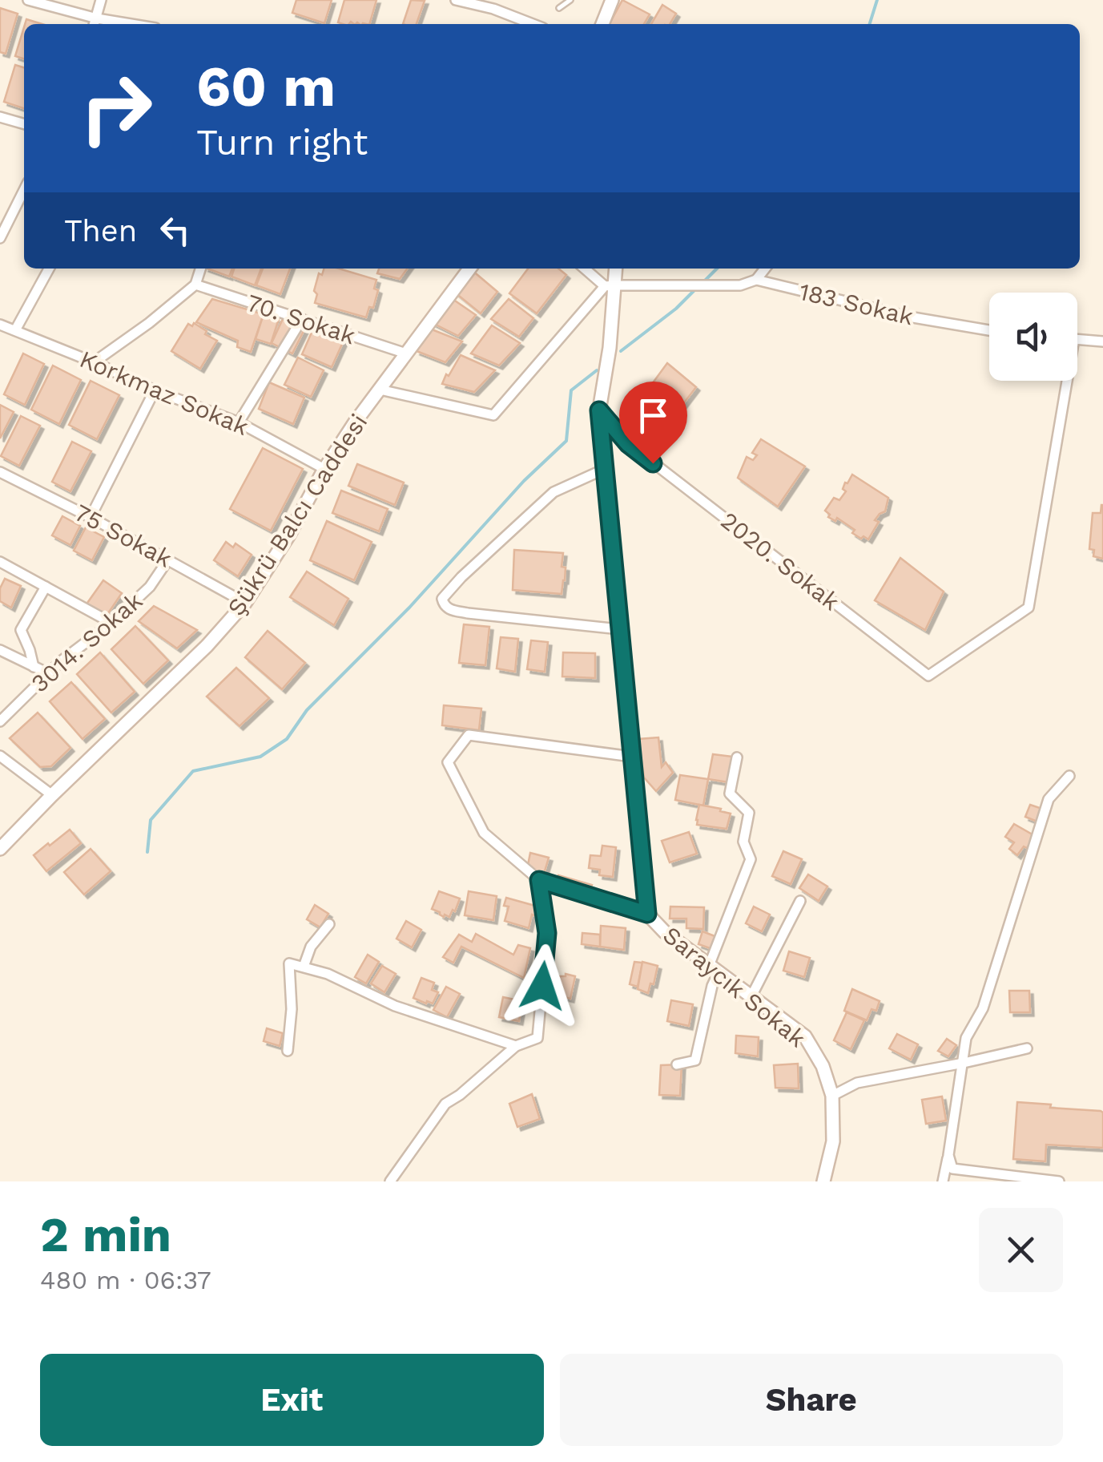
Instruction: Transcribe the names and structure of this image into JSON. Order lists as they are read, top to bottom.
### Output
{
  "streets": {
    "street": [
      "183 Sokak",
      "70. Sokak",
      "Korkmaz Sokak",
      "Şükrü Balcı Caddesi",
      "75 Sokak",
      "2020. Sokak",
      "3014. Sokak",
      "Saraycık Sokak"
    ]
  },
  "crossings": [
    ["183 Sokak", "Saraycık Sokak"],
    ["70. Sokak", "Şükrü Balcı Caddesi"],
    ["Korkmaz Sokak", "Şükrü Balcı Caddesi"],
    ["Şükrü Balcı Caddesi", "75 Sokak"],
    ["75 Sokak", "3014. Sokak"],
    ["2020. Sokak", "Saraycık Sokak"]
  ],
  "page": {
    "turn": ["60 m", "Turn right"],
    "then": "Then",
    "heading": ["2 min", "480 m · 06:37"],
    "buttons": ["Exit", "Share"]
  }
}
